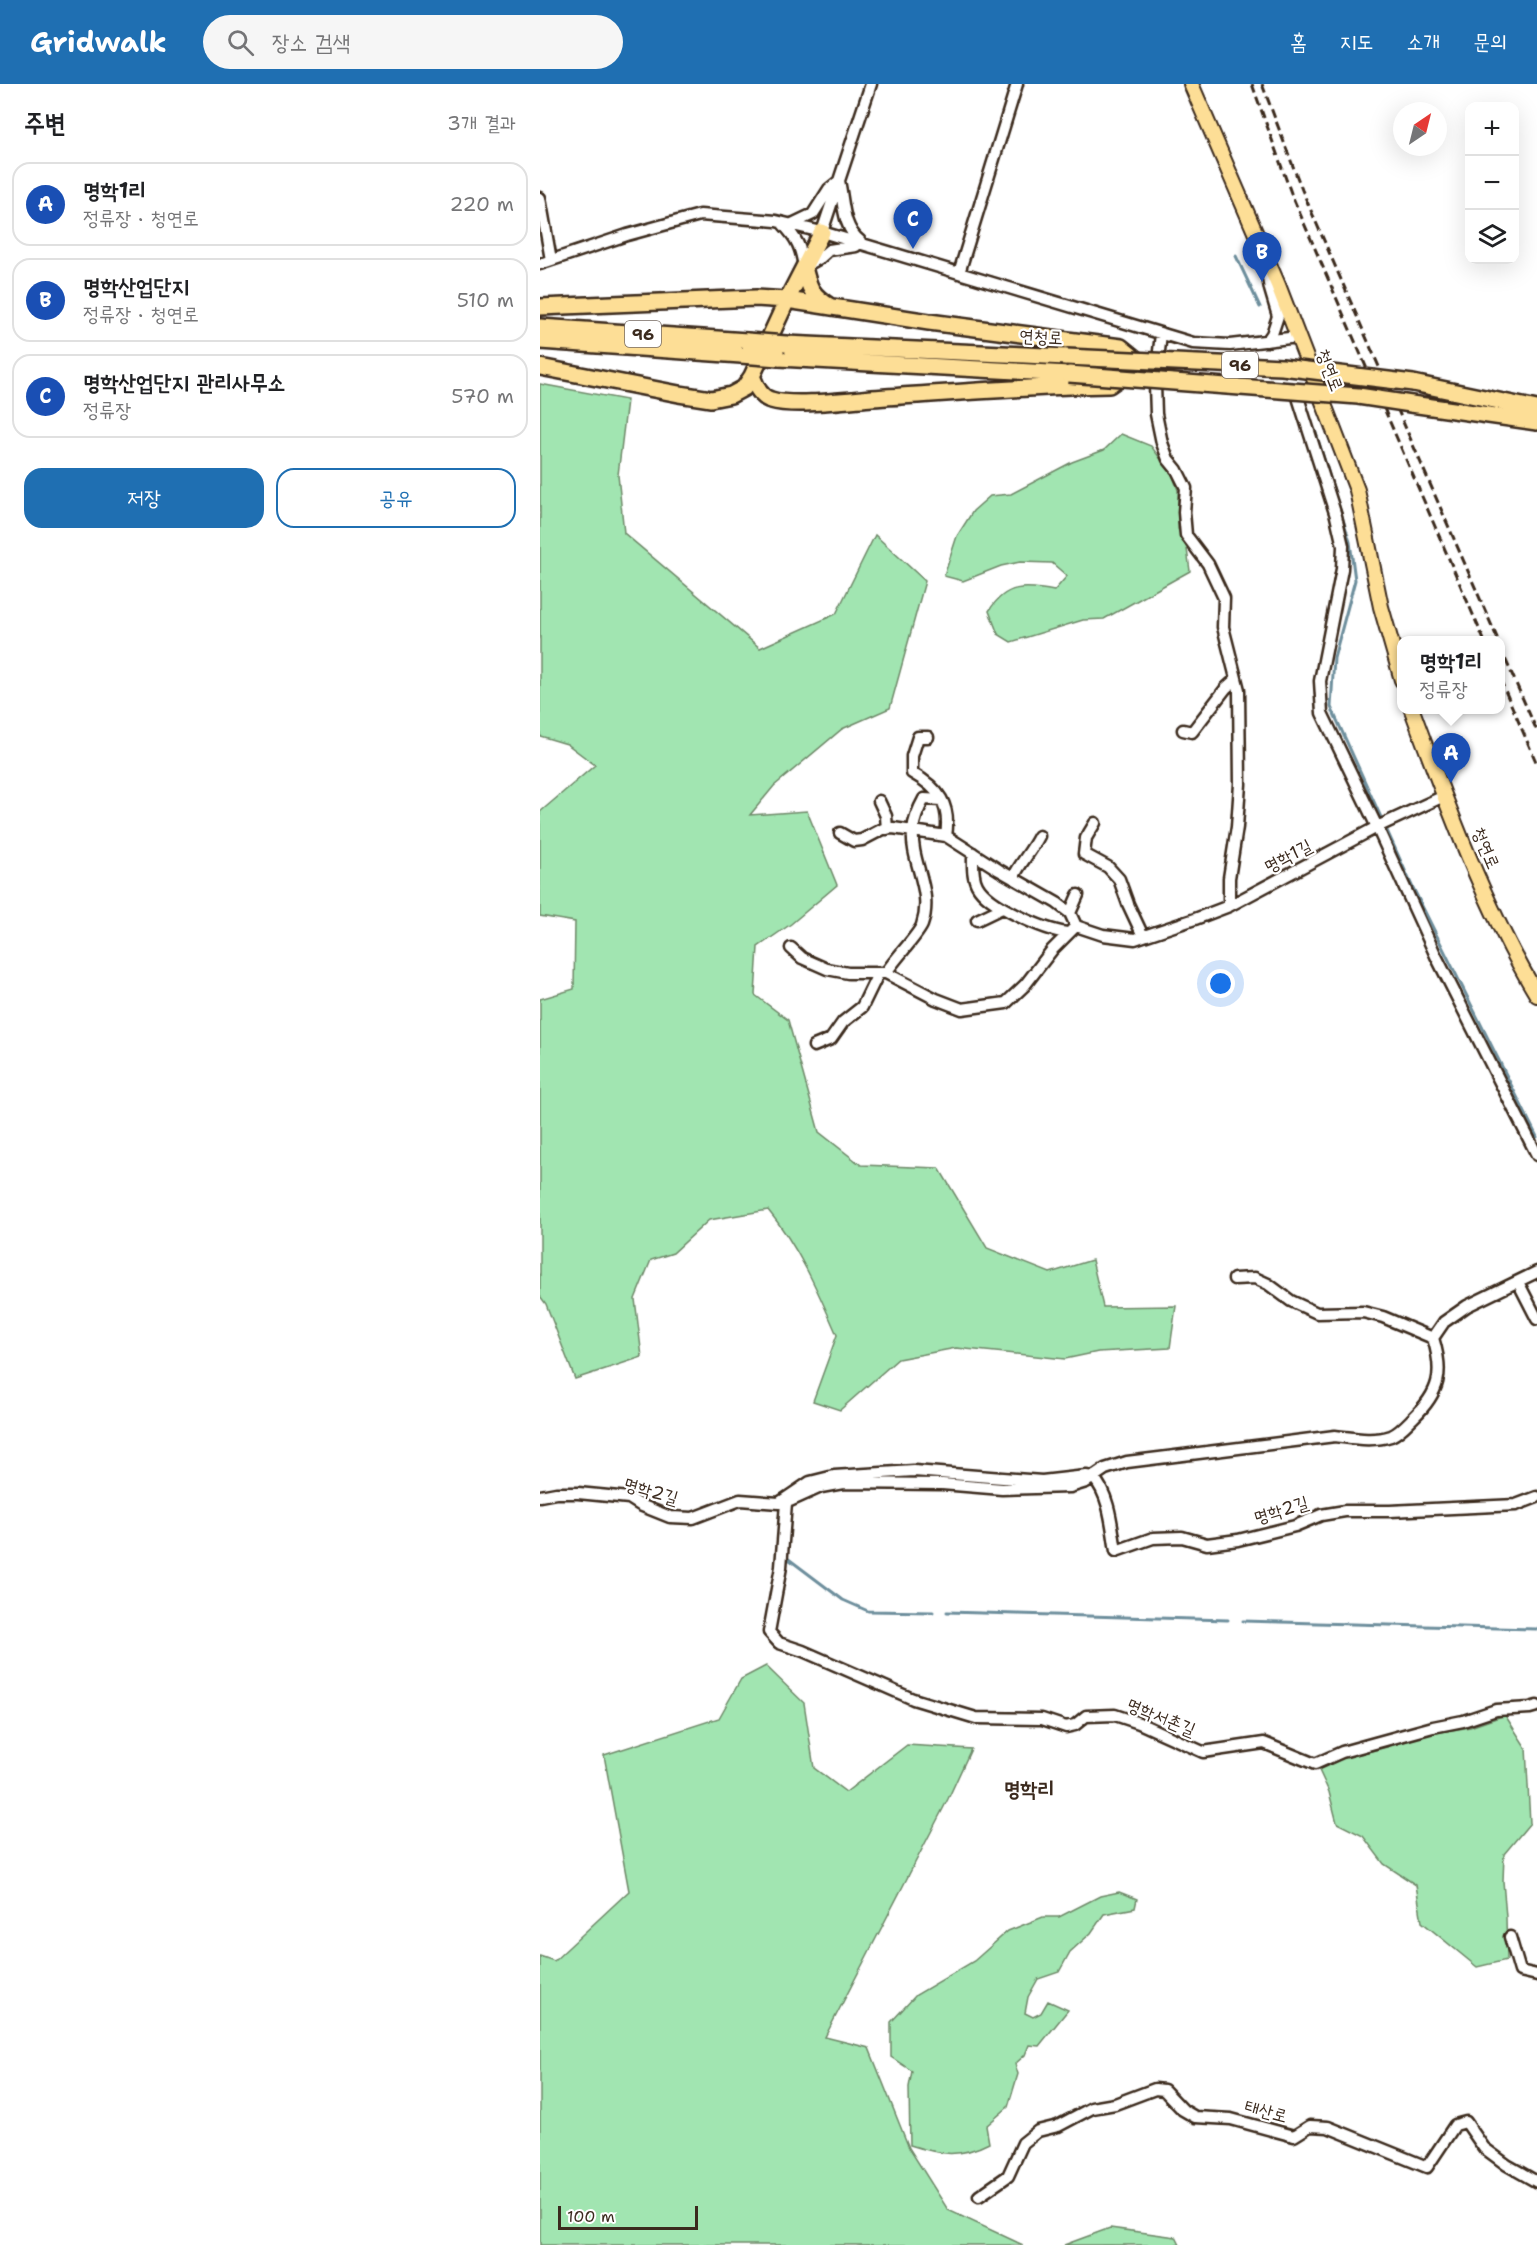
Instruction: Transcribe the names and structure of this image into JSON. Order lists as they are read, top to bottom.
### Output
{
  "streets": {
    "highway": ["96", "연청로"],
    "main road": ["청연로"],
    "street": [
      "명학1길",
      "명학2길",
      "명학서촌길",
      "태산로"
    ]
  },
  "crossings": [
    ["청연로", "명학1길"],
    ["명학2길", "명학서촌길"]
  ],
  "districts": ["명학리"],
  "scale_bar": "100 m",
  "north": "top right",
  "page": {
    "header": "Gridwalk",
    "search": "장소 검색",
    "nav": [
      "홈",
      "지도",
      "소개",
      "문의"
    ],
    "heading": ["주변", "3개 결과"],
    "map_buttons": ["+", "−"],
    "list": [
      {
        "mark": "A",
        "name": "명학1리",
        "note": "정류장 · 청연로",
        "value": "220 m"
      },
      {
        "mark": "B",
        "name": "명학산업단지",
        "note": "정류장 · 청연로",
        "value": "510 m"
      },
      {
        "mark": "C",
        "name": "명학산업단지 관리사무소",
        "note": "정류장",
        "value": "570 m"
      }
    ],
    "pins": ["C", "B", "A"],
    "buttons": ["저장", "공유"],
    "popup": ["명학1리", "정류장"],
    "scale": "100 m"
  }
}
